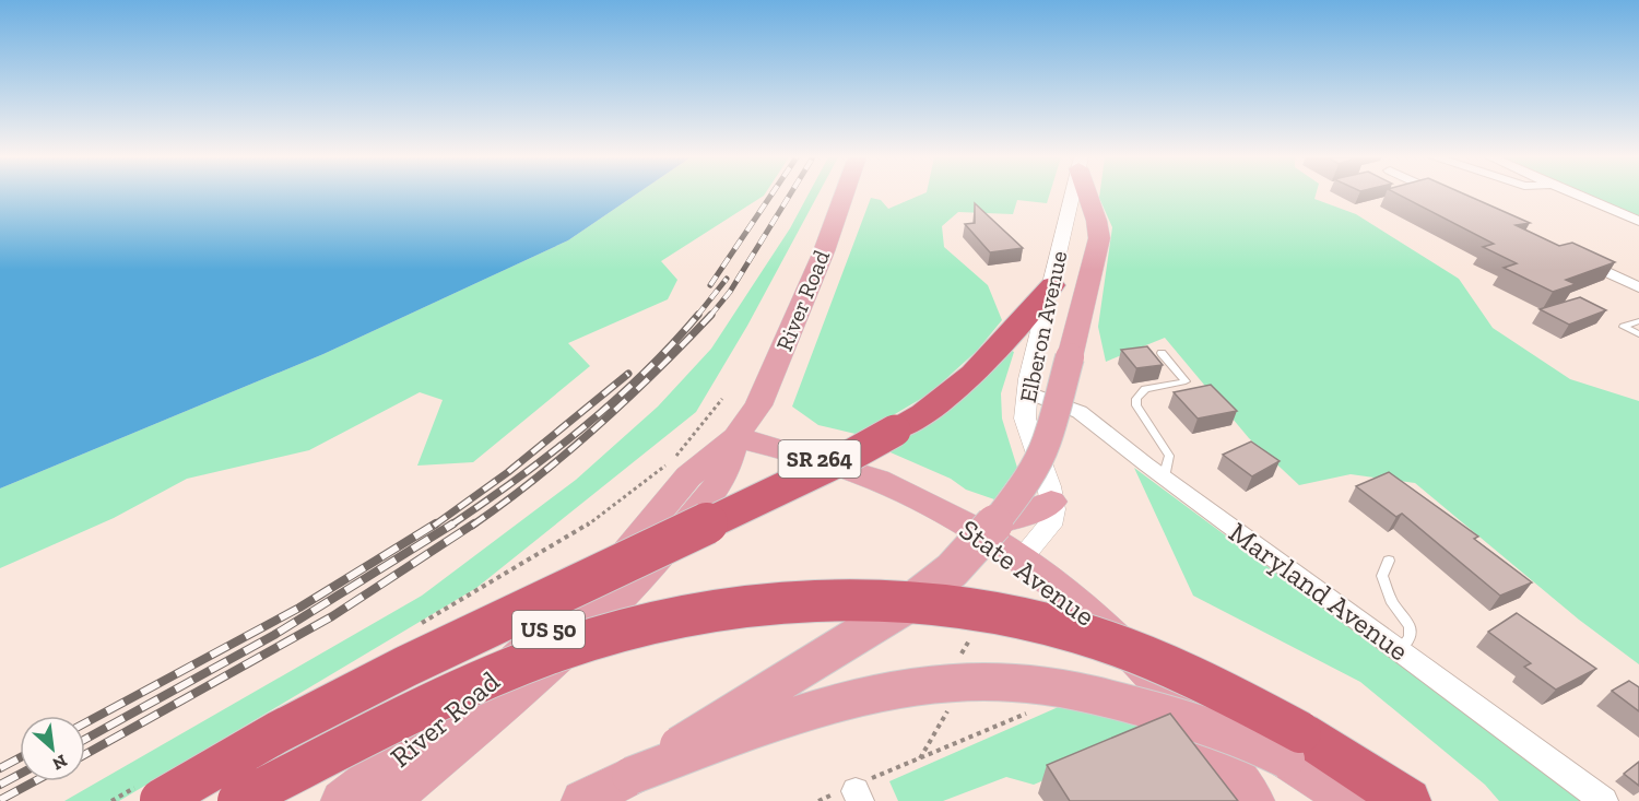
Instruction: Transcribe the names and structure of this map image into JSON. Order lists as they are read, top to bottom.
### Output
{
  "streets": {
    "main road": [
      "River Road",
      "SR 264",
      "State Avenue",
      "US 50"
    ],
    "street": ["Elberon Avenue", "Maryland Avenue"]
  },
  "crossings": [
    ["River Road", "State Avenue"],
    ["Elberon Avenue", "Maryland Avenue"]
  ],
  "north": "bottom right"
}
